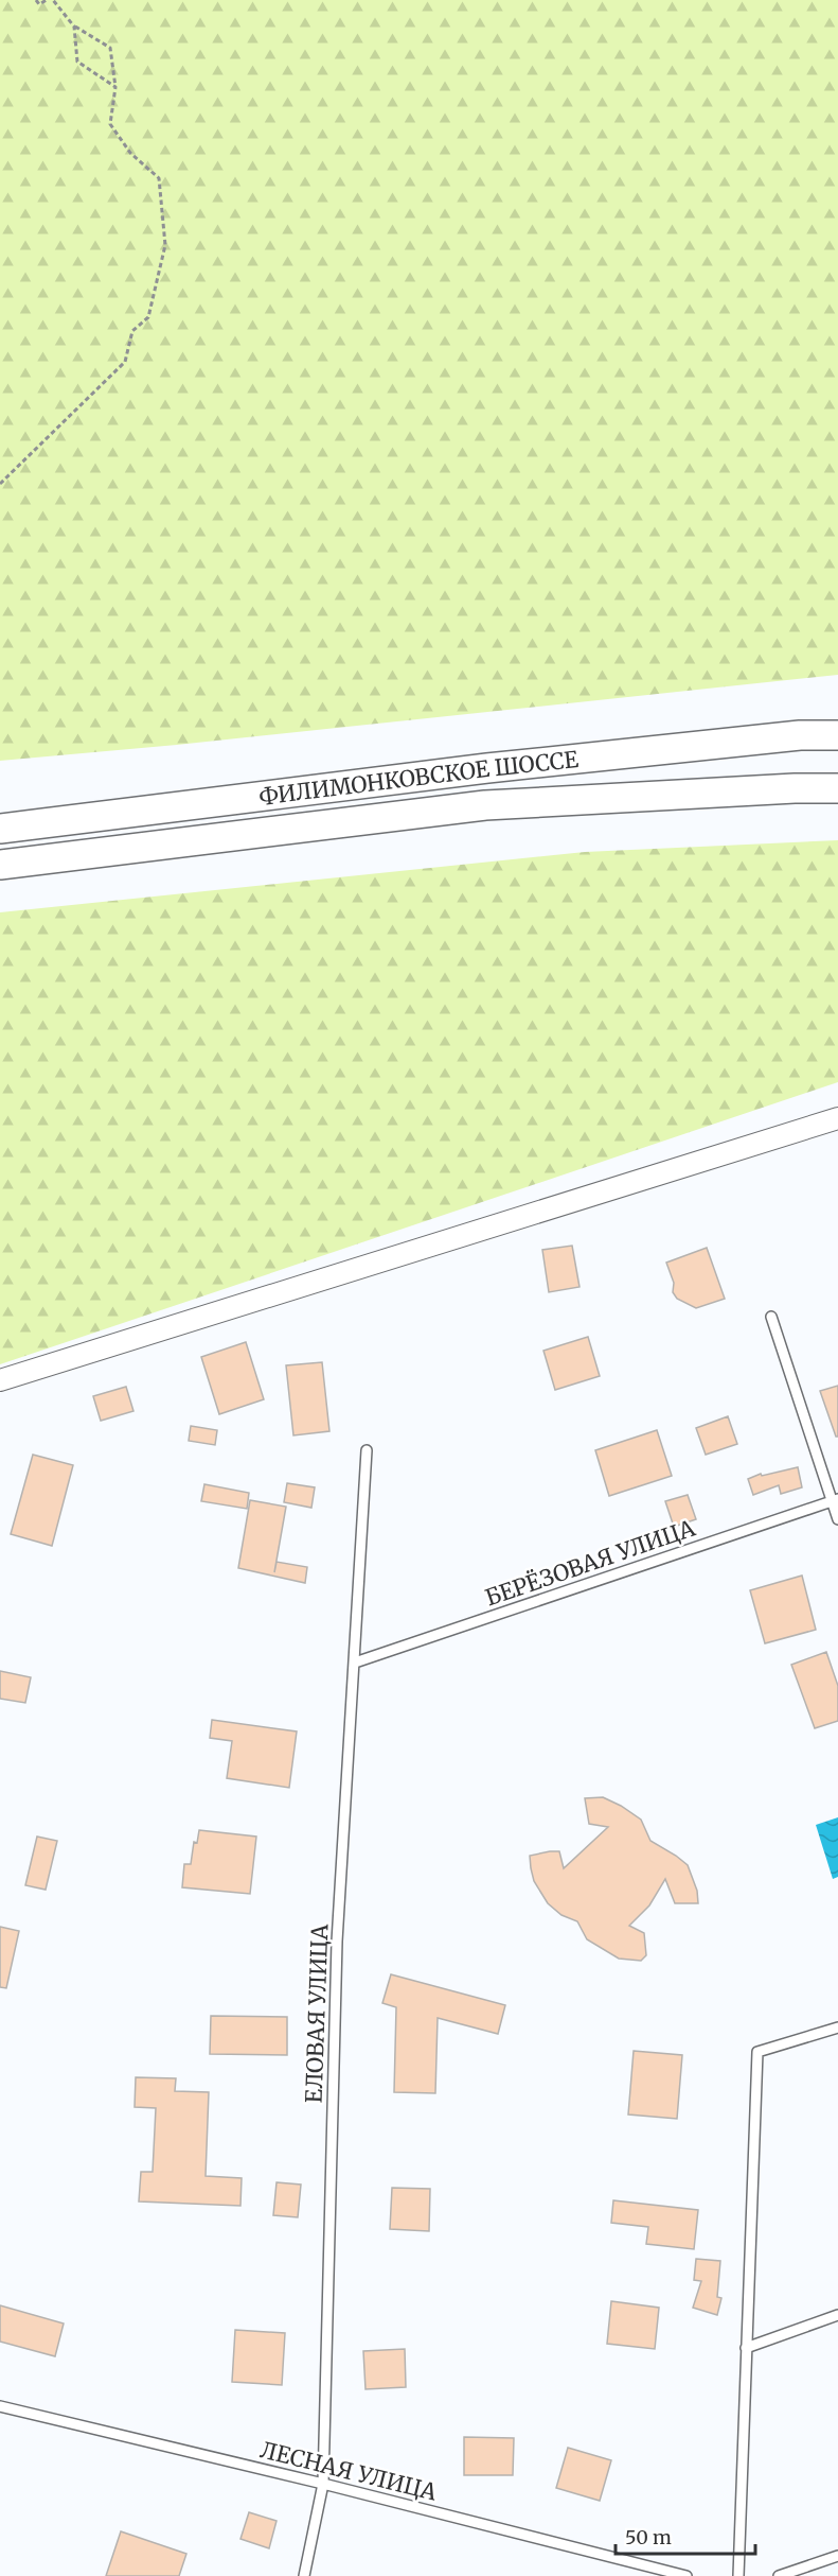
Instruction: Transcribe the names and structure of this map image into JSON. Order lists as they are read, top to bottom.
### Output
{
  "streets": {
    "main road": ["ФИЛИМОНКОВСКОЕ ШОССЕ"],
    "lane": ["БЕРЁЗОВАЯ УЛИЦА", "ЕЛОВАЯ УЛИЦА", "ЛЕСНАЯ УЛИЦА"]
  },
  "crossings": [
    ["БЕРЁЗОВАЯ УЛИЦА", "ЕЛОВАЯ УЛИЦА"],
    ["ЕЛОВАЯ УЛИЦА", "ЛЕСНАЯ УЛИЦА"]
  ],
  "scale_bar": "50 m"
}
